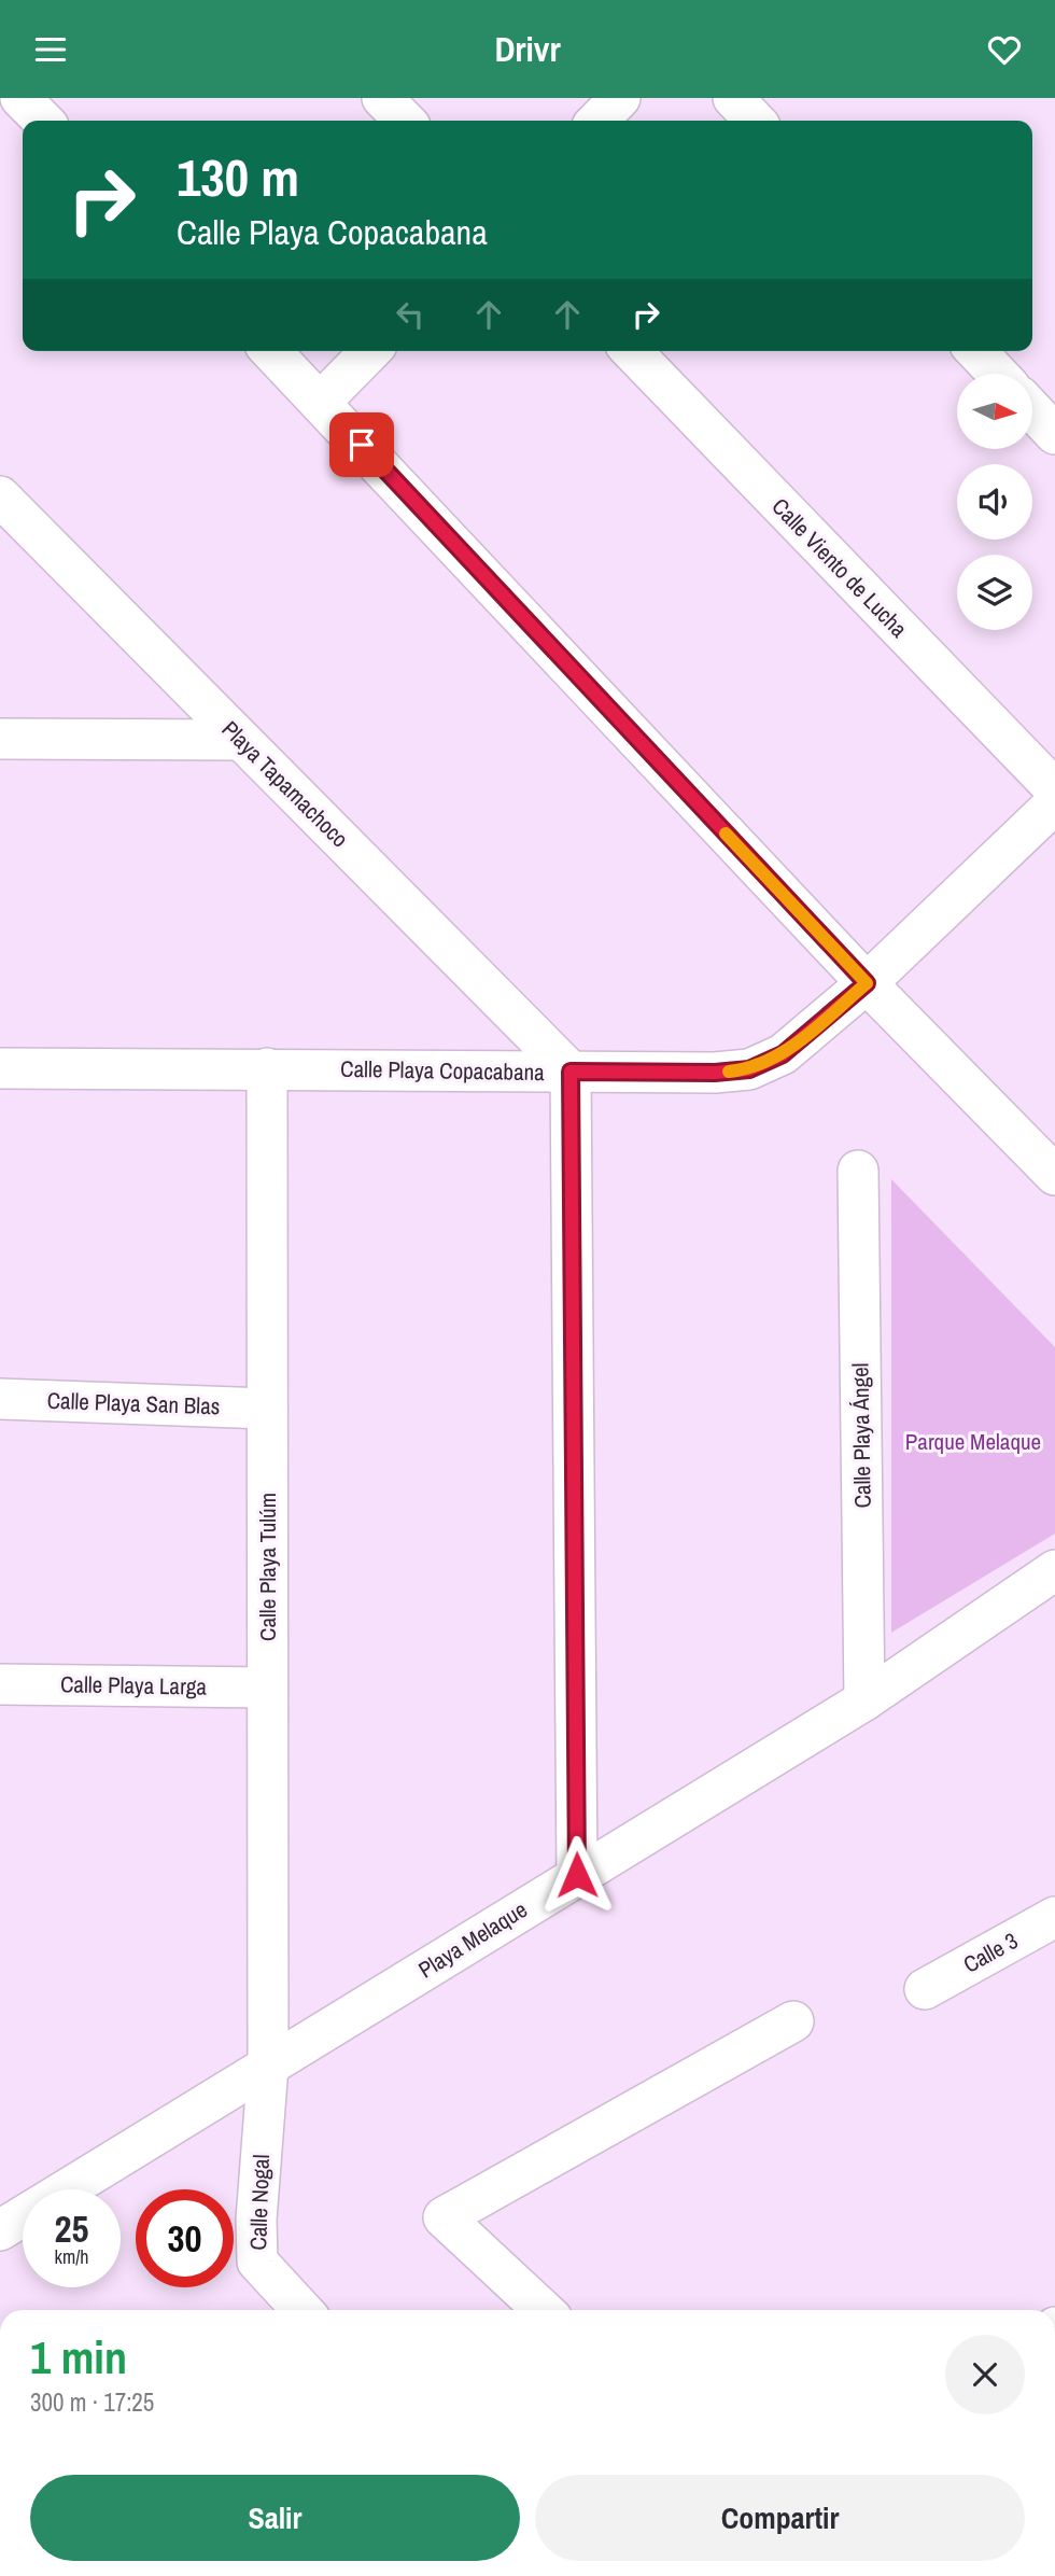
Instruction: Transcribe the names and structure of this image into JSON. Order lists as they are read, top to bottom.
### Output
{
  "streets": {
    "street": [
      "Calle Viento de Lucha",
      "Playa Tapamachoco",
      "Calle Playa Copacabana",
      "Calle Playa San Blas",
      "Calle Playa Ángel",
      "Calle Playa Tulúm",
      "Calle Playa Larga",
      "Playa Melaque",
      "Calle 3",
      "Calle Nogal"
    ]
  },
  "crossings": [
    ["Playa Tapamachoco", "Calle Playa Copacabana"],
    ["Calle Playa Copacabana", "Calle Playa Tulúm"],
    ["Calle Playa San Blas", "Calle Playa Tulúm"],
    ["Calle Playa Ángel", "Playa Melaque"],
    ["Calle Playa Tulúm", "Calle Playa Larga"],
    ["Calle Playa Tulúm", "Playa Melaque"],
    ["Calle Playa Tulúm", "Calle Nogal"],
    ["Playa Melaque", "Calle Nogal"]
  ],
  "parks": ["Parque Melaque"],
  "north": "right",
  "page": {
    "header": "Drivr",
    "turn": ["130 m", "Calle Playa Copacabana"],
    "speed": "25 km/h",
    "limit": "30",
    "heading": ["1 min", "300 m · 17:25"],
    "buttons": ["Salir", "Compartir"]
  }
}
